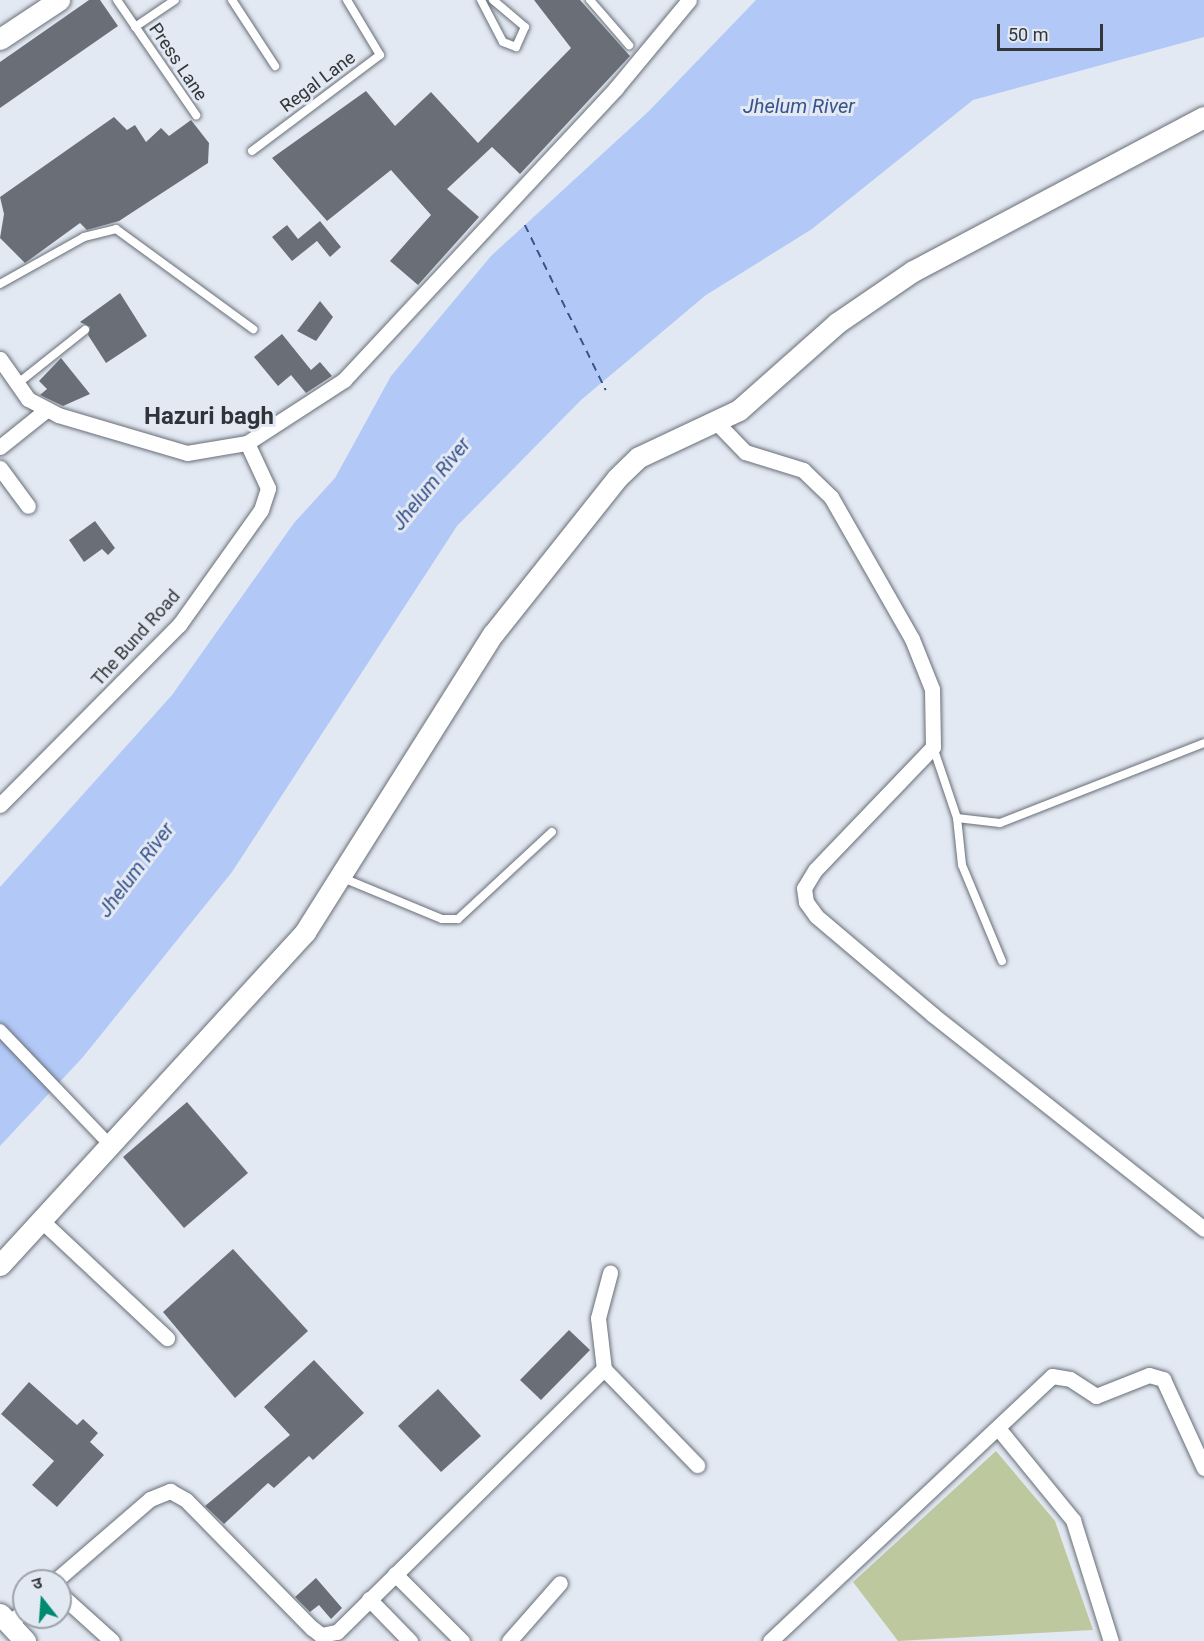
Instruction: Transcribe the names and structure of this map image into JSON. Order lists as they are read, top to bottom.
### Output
{
  "streets": {
    "street": ["The Bund Road"],
    "lane": ["Press Lane", "Regal Lane"]
  },
  "districts": ["Hazuri bagh"],
  "water": ["Jhelum River"],
  "scale_bar": "50 m",
  "north": "top"
}
